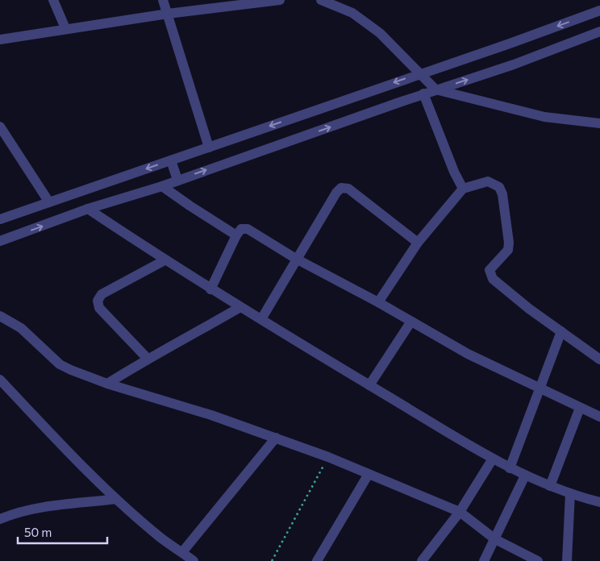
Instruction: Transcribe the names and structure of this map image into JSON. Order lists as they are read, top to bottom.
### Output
{
  "scale_bar": "50 m"
}
